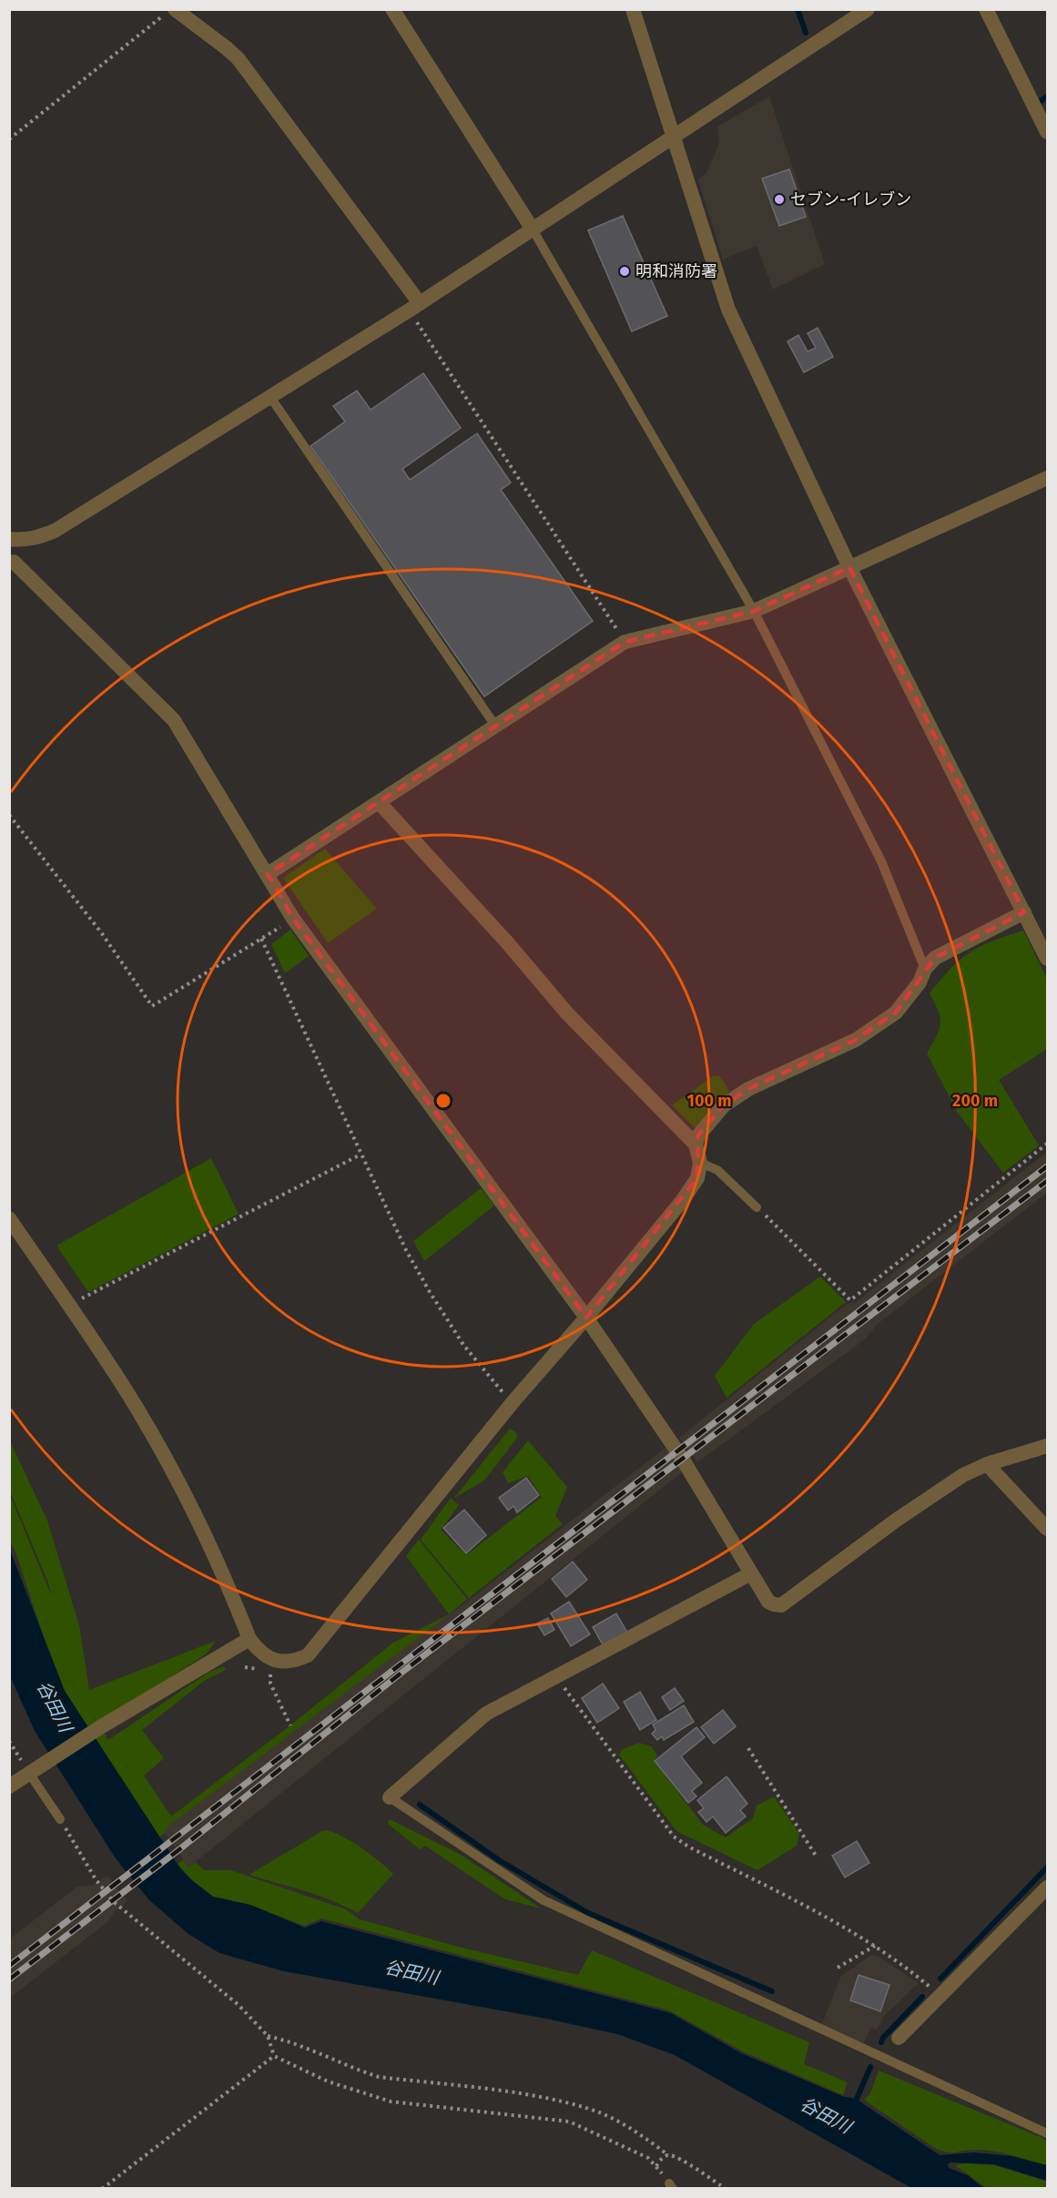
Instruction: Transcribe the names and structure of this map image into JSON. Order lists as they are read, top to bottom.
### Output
{
  "water": ["谷田川"],
  "places": ["セブン-イレブン", "明和消防署"],
  "rings": ["100 m", "200 m"]
}
